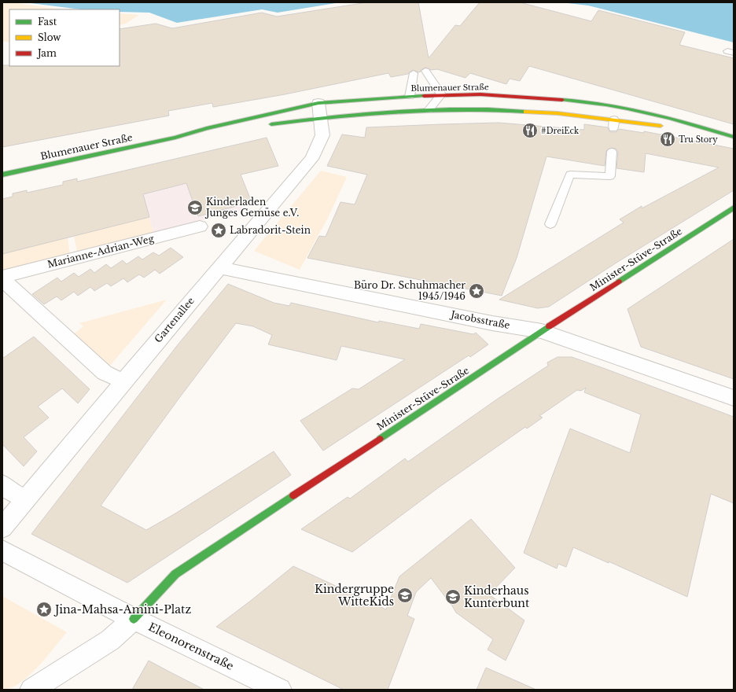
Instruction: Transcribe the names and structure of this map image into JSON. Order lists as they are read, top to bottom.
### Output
{
  "streets": {
    "street": [
      "Blumenauer Straße",
      "Marianne-Adrian-Weg",
      "Minister-Stüve-Straße",
      "Gartenallee",
      "Jacobsstraße",
      "Eleonorenstraße"
    ]
  },
  "crossings": [
    ["Blumenauer Straße", "Gartenallee"],
    ["Minister-Stüve-Straße", "Jacobsstraße"],
    ["Minister-Stüve-Straße", "Eleonorenstraße"],
    ["Gartenallee", "Jacobsstraße"]
  ],
  "places": {
    "restaurant": ["#DreiEck", "Tru Story"],
    "school or university": ["Kinderladen Junges Gemüse e.V.", "Kindergruppe WitteKids", "Kinderhaus Kunterbunt"],
    "place": ["Labradorit-Stein", "Büro Dr. Schuhmacher 1945/1946", "Jina-Mahsa-Amini-Platz"]
  },
  "legend": ["Fast", "Slow", "Jam"]
}
